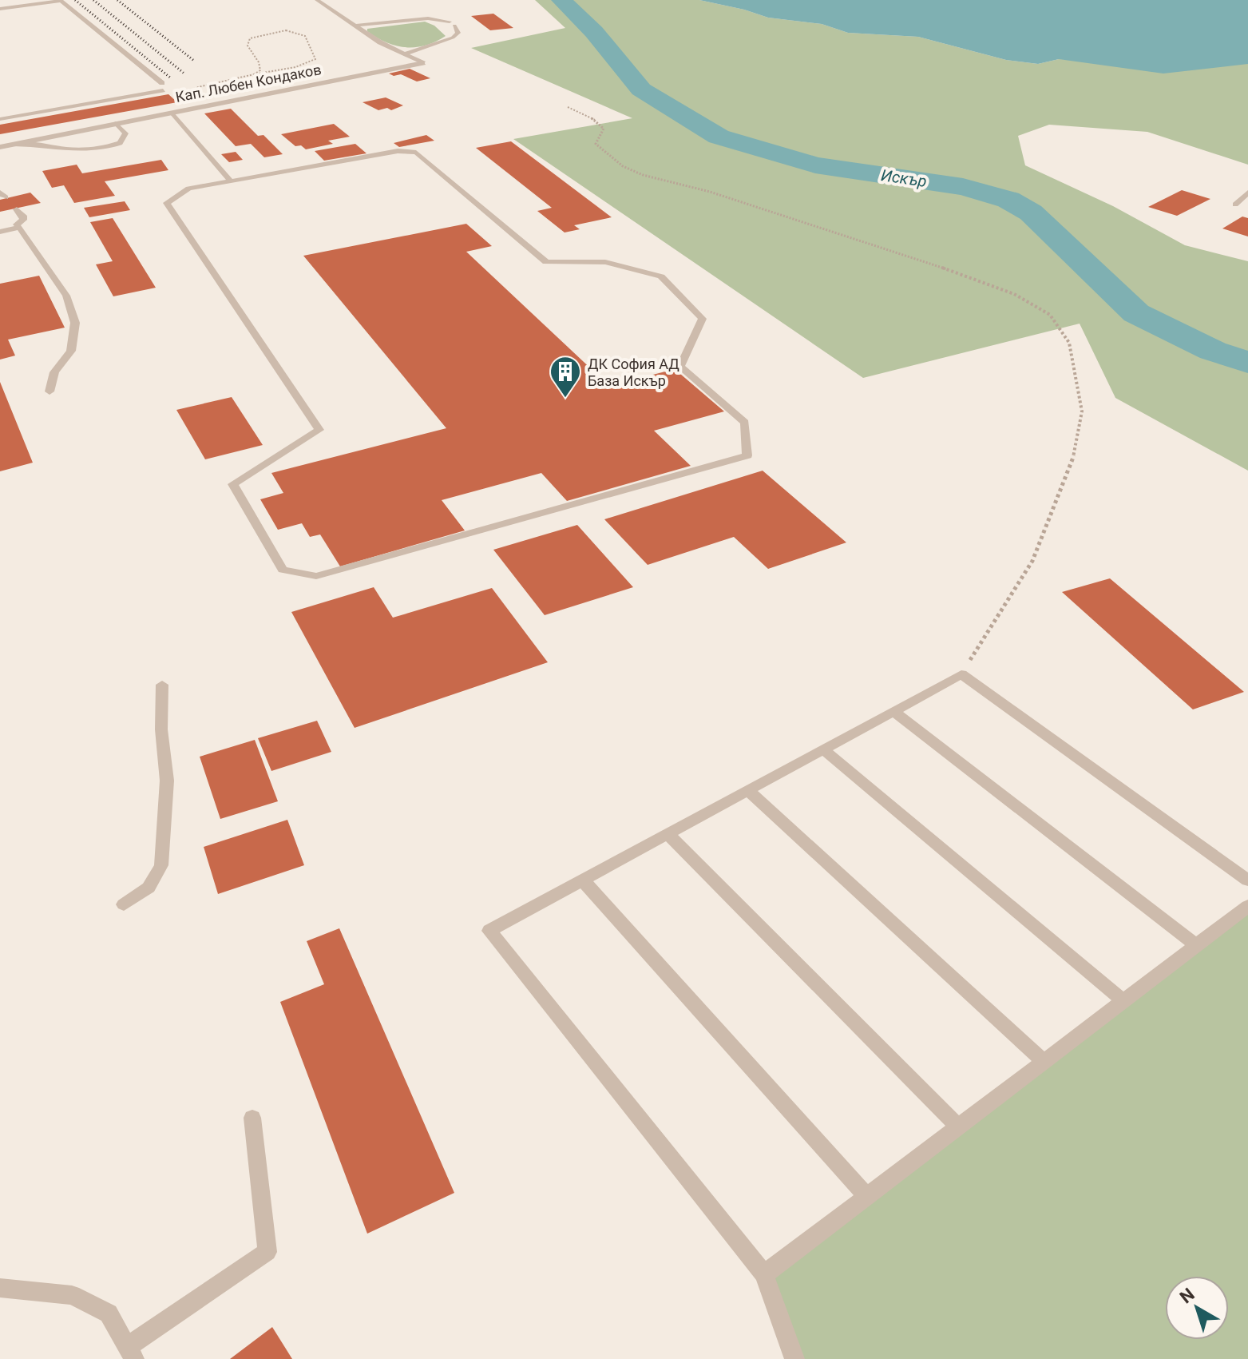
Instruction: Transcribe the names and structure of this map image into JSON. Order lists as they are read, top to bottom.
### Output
{
  "streets": {
    "street": ["Кап. Любен Кондаков"]
  },
  "water": ["Искър"],
  "places": {
    "building": ["ДК София АД База Искър"]
  },
  "north": "top left"
}
